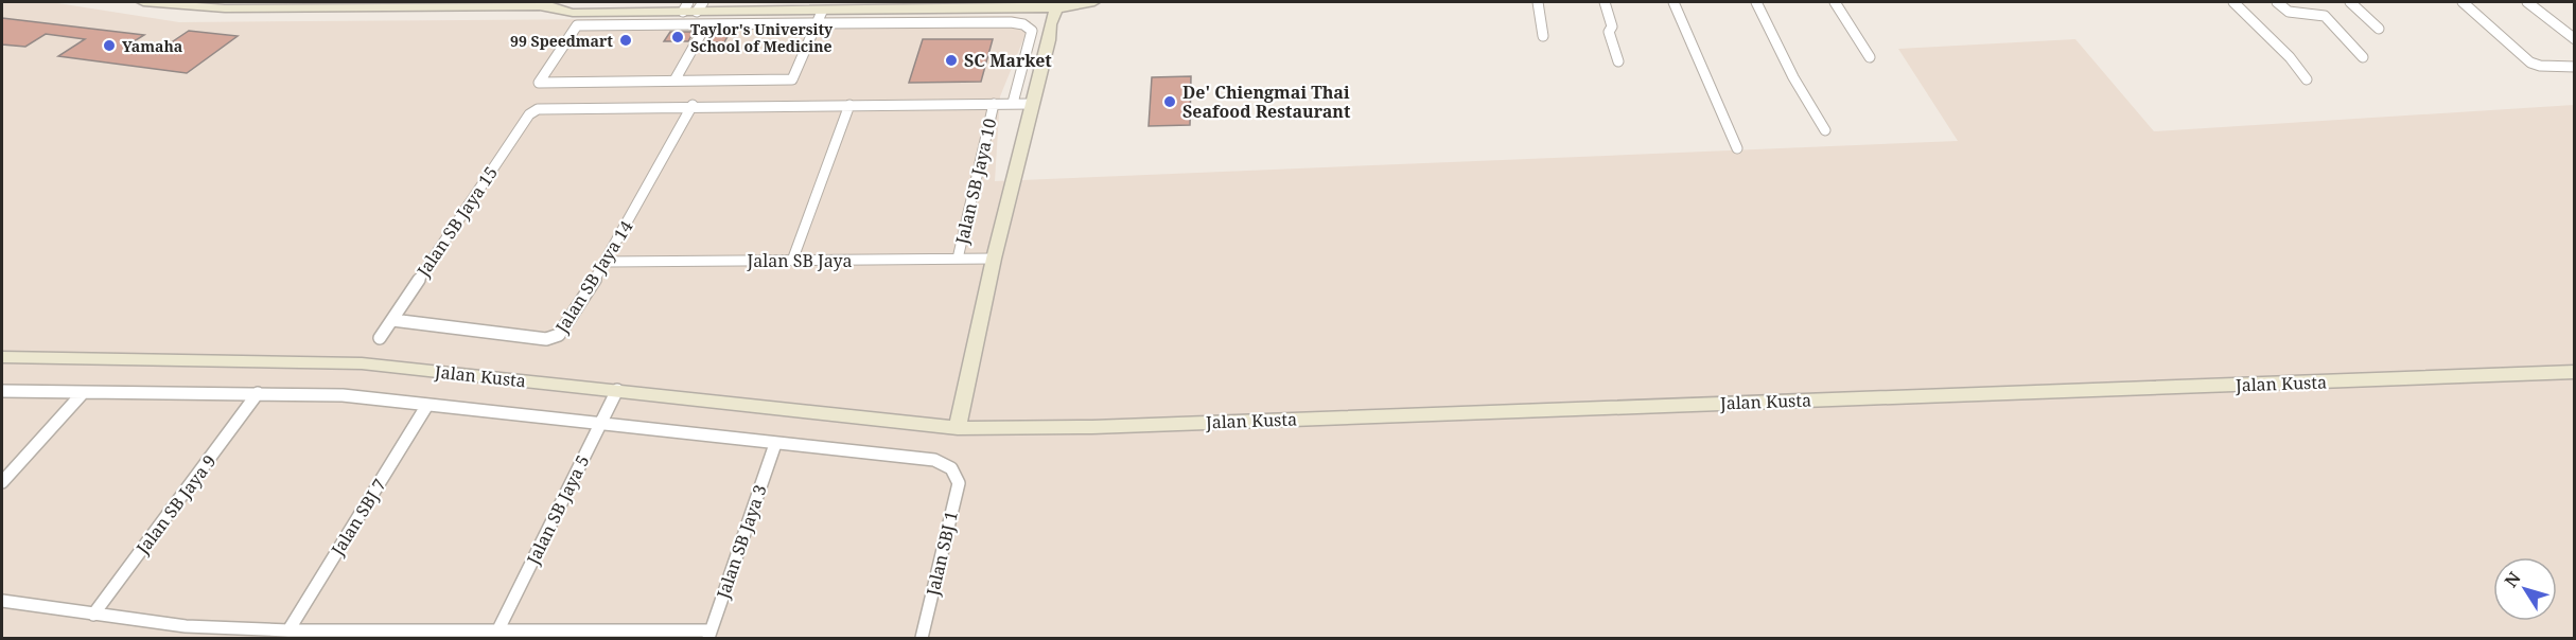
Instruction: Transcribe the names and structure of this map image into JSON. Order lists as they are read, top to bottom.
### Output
{
  "streets": {
    "street": [
      "Jalan SB Jaya 10",
      "Jalan SB Jaya 15",
      "Jalan SB Jaya",
      "Jalan SB Jaya 14",
      "Jalan Kusta",
      "Jalan SB Jaya 9",
      "Jalan SB Jaya 5",
      "Jalan SBJ 7",
      "Jalan SB Jaya 3",
      "Jalan SBJ 1"
    ]
  },
  "crossings": [
    ["Jalan SB Jaya 10", "Jalan SB Jaya"],
    ["Jalan SB Jaya 15", "Jalan SB Jaya 14"],
    ["Jalan SB Jaya", "Jalan SB Jaya 14"],
    ["Jalan Kusta", "Jalan SB Jaya 5"],
    ["Jalan SB Jaya 3", "Jalan SBJ 1"]
  ],
  "places": [
    "Taylor's University School of Medicine",
    "99 Speedmart",
    "Yamaha",
    "SC Market",
    "De' Chiengmai Thai Seafood Restaurant"
  ],
  "north": "top left"
}
